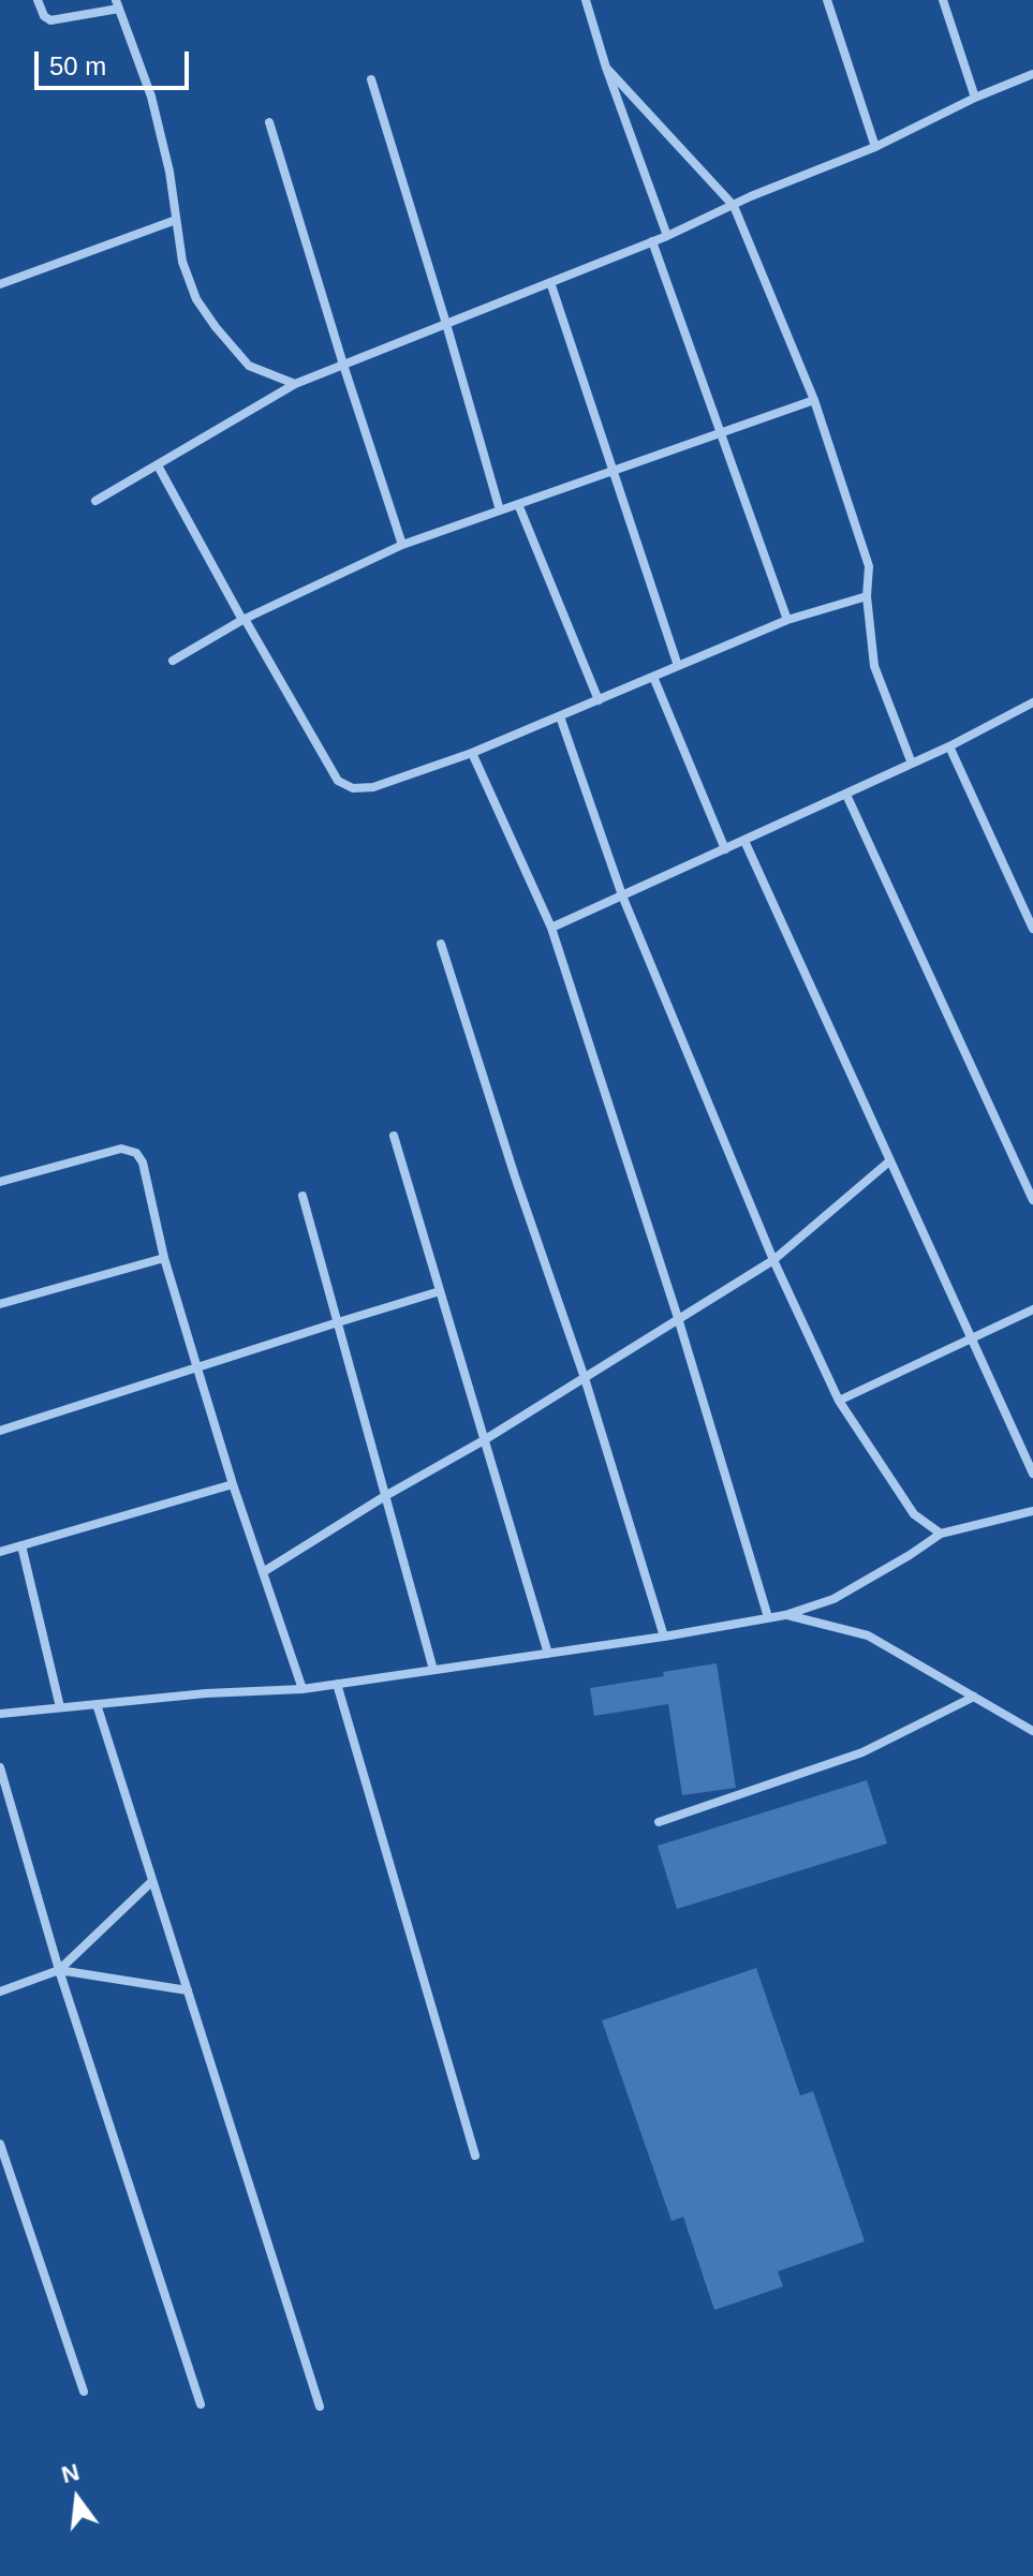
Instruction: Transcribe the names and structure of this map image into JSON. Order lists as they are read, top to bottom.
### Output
{
  "scale_bar": "50 m",
  "north": "top"
}
